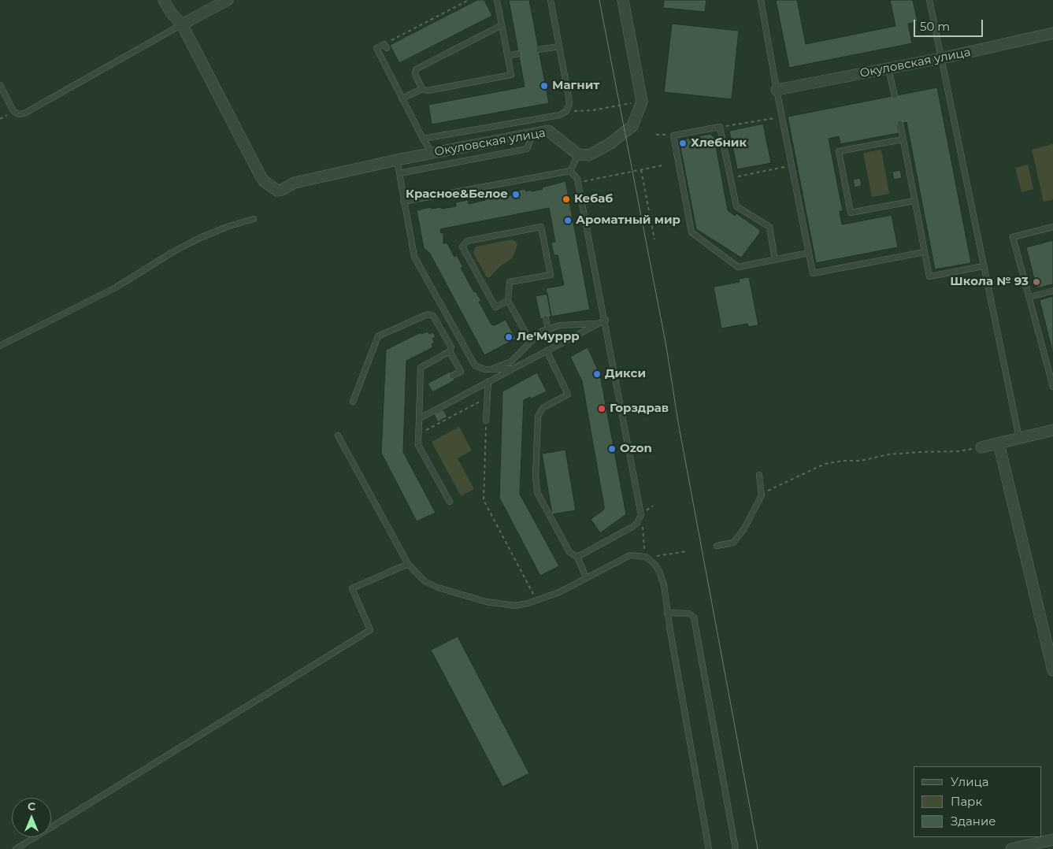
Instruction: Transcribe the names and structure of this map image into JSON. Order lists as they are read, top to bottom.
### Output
{
  "streets": {
    "street": ["Окуловская улица"]
  },
  "places": [
    "Магнит",
    "Хлебник",
    "Красное&Белое",
    "Кебаб",
    "Ароматный мир",
    "Школа № 93",
    "Ле'Муррр",
    "Дикси",
    "Горздрав",
    "Ozon"
  ],
  "legend": ["Улица", "Парк", "Здание"],
  "scale_bar": "50 m",
  "north": "top"
}
